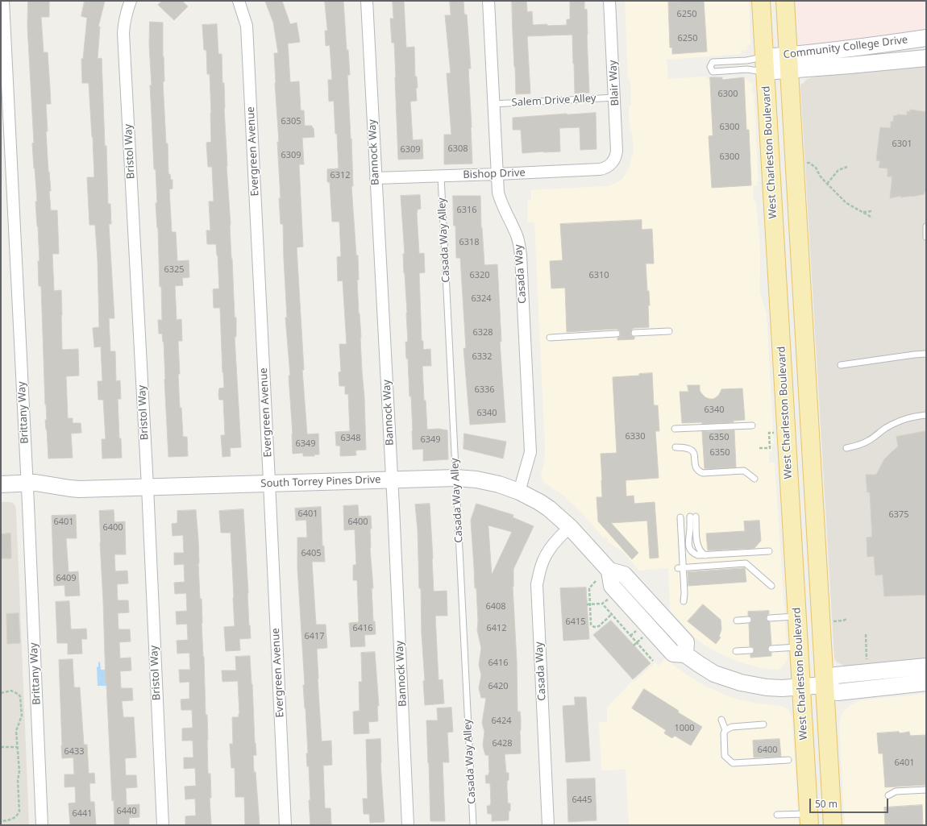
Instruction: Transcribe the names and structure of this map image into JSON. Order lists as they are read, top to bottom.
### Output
{
  "streets": {
    "main road": ["Community College Drive", "West Charleston Boulevard", "South Torrey Pines Drive"],
    "street": [
      "Blair Way",
      "Bristol Way",
      "Evergreen Avenue",
      "Bannock Way",
      "Bishop Drive",
      "Casada Way",
      "Brittany Way"
    ],
    "lane": ["Salem Drive Alley", "Casada Way Alley"]
  },
  "crossings": [
    ["Community College Drive", "West Charleston Boulevard"],
    ["Blair Way", "Salem Drive Alley"],
    ["Blair Way", "Bishop Drive"],
    ["Salem Drive Alley", "Casada Way"],
    ["Bristol Way", "South Torrey Pines Drive"],
    ["Evergreen Avenue", "South Torrey Pines Drive"],
    ["Bannock Way", "Bishop Drive"],
    ["Bannock Way", "South Torrey Pines Drive"],
    ["Bishop Drive", "Casada Way Alley"],
    ["Bishop Drive", "Casada Way"],
    ["Casada Way Alley", "South Torrey Pines Drive"],
    ["Casada Way", "South Torrey Pines Drive"],
    ["Brittany Way", "South Torrey Pines Drive"]
  ],
  "house_numbers": [
    "6250",
    "6250",
    "6300",
    "6305",
    "6300",
    "6301",
    "6308",
    "6309",
    "6309",
    "6300",
    "6312",
    "6316",
    "6318",
    "6325",
    "6320",
    "6310",
    "6324",
    "6328",
    "6332",
    "6336",
    "6340",
    "6340",
    "6330",
    "6350",
    "6348",
    "6349",
    "6349",
    "6350",
    "6401",
    "6375",
    "6401",
    "6400",
    "6400",
    "6405",
    "6409",
    "6408",
    "6415",
    "6416",
    "6412",
    "6417",
    "6416",
    "6420",
    "6424",
    "1000",
    "6428",
    "6400",
    "6433",
    "6401",
    "6445",
    "6440",
    "6441"
  ],
  "scale_bar": "50 m"
}
